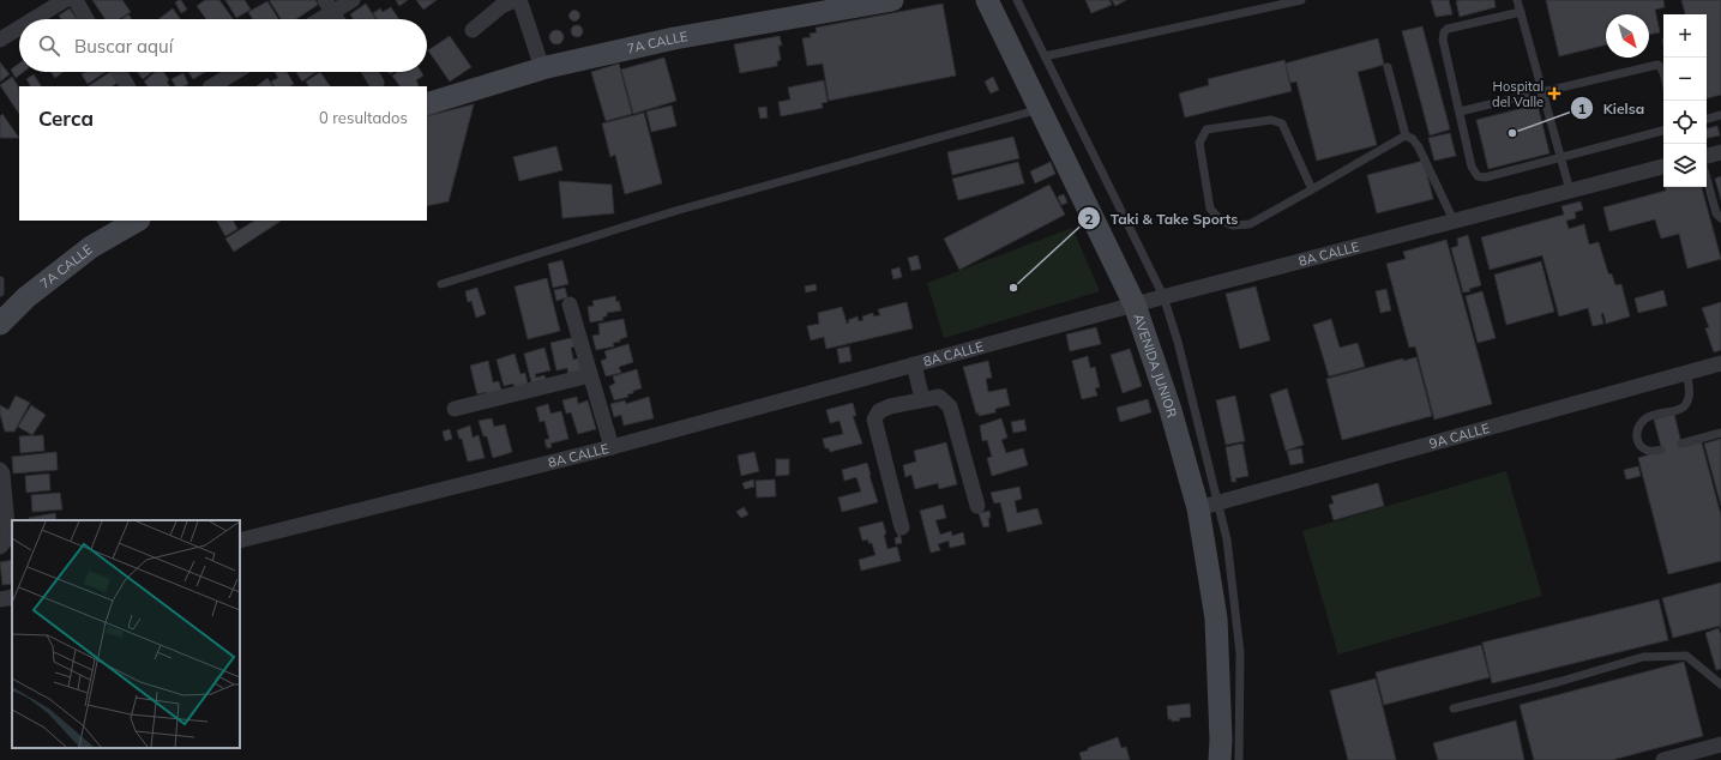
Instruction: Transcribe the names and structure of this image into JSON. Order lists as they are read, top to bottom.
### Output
{
  "streets": {
    "main road": ["7A CALLE", "AVENIDA JUNIOR"],
    "street": ["8A CALLE", "9A CALLE"]
  },
  "crossings": [
    ["8A CALLE", "AVENIDA JUNIOR"],
    ["AVENIDA JUNIOR", "9A CALLE"]
  ],
  "places": {
    "health": ["Hospital del Valle"],
    "other": ["Kielsa", "Taki & Take Sports"]
  },
  "north": "bottom right",
  "page": {
    "map_buttons": ["+", "−"],
    "search": "Buscar aquí",
    "heading": ["Cerca", "0 resultados"]
  }
}
